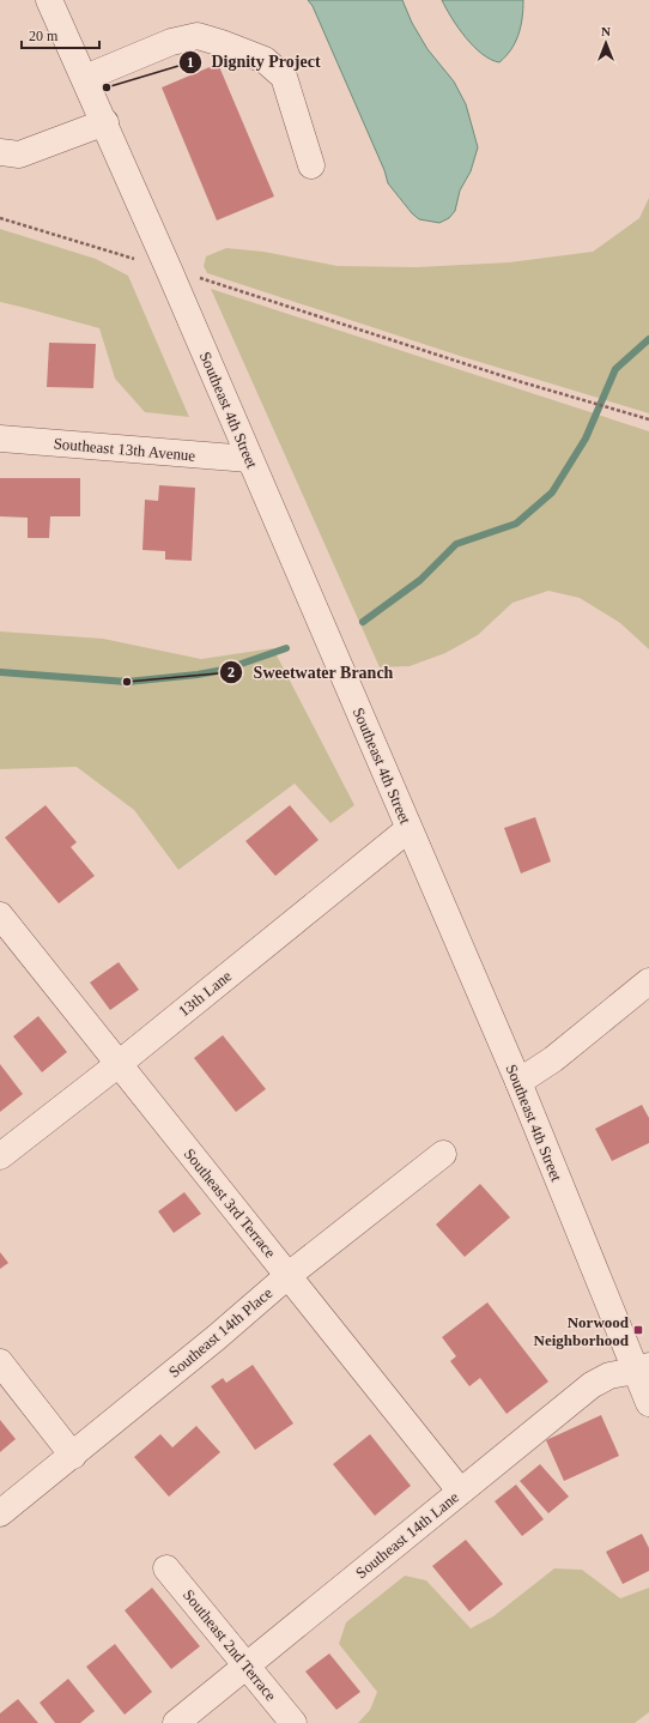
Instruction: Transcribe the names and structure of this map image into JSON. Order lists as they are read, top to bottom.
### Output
{
  "streets": {
    "street": [
      "Southeast 4th Street",
      "Southeast 13th Avenue",
      "13th Lane",
      "Southeast 3rd Terrace",
      "Southeast 14th Place",
      "Southeast 14th Lane",
      "Southeast 2nd Terrace"
    ]
  },
  "crossings": [
    ["Southeast 4th Street", "Southeast 13th Avenue"],
    ["Southeast 4th Street", "13th Lane"],
    ["Southeast 4th Street", "Southeast 14th Lane"],
    ["13th Lane", "Southeast 3rd Terrace"],
    ["Southeast 3rd Terrace", "Southeast 14th Place"],
    ["Southeast 3rd Terrace", "Southeast 14th Lane"],
    ["Southeast 14th Lane", "Southeast 2nd Terrace"]
  ],
  "places": {
    "other": ["Dignity Project", "Sweetwater Branch"],
    "transit": ["Norwood Neighborhood"]
  },
  "scale_bar": "20 m",
  "north": "top"
}
